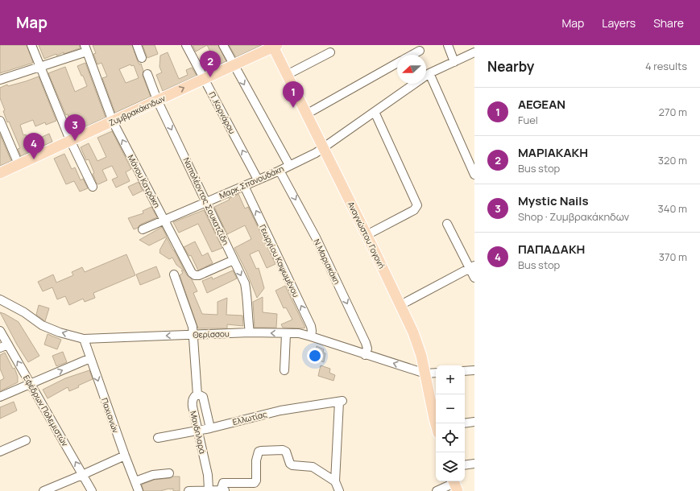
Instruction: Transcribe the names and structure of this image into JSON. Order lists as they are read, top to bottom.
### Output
{
  "streets": {
    "main road": ["Ζυμβρακάκηδων", "Αναγνώστου Γογονή"],
    "street": [
      "Π .Κορνάρου",
      "Μάνου Κατράκη",
      "Μαρκ.Σπανουδάκη",
      "Ναπολέοντος Σουκατζίδη",
      "Γεωργίου Καψωμένου",
      "Ν.Μαριακάκη",
      "Θερίσσου",
      "Εφέδρων Πολεμιστών",
      "Παχιανών",
      "Ελλωτίας",
      "Μανδηλαρά"
    ]
  },
  "crossings": [
    ["Ζυμβρακάκηδων", "Π .Κορνάρου"],
    ["Ζυμβρακάκηδων", "Μάνου Κατράκη"],
    ["Ζυμβρακάκηδων", "Ναπολέοντος Σουκατζίδη"],
    ["Ζυμβρακάκηδων", "Αναγνώστου Γογονή"],
    ["Π .Κορνάρου", "Μαρκ.Σπανουδάκη"],
    ["Μάνου Κατράκη", "Μαρκ.Σπανουδάκη"],
    ["Μάνου Κατράκη", "Ναπολέοντος Σουκατζίδη"],
    ["Μαρκ.Σπανουδάκη", "Ναπολέοντος Σουκατζίδη"],
    ["Μαρκ.Σπανουδάκη", "Αναγνώστου Γογονή"],
    ["Μαρκ.Σπανουδάκη", "Γεωργίου Καψωμένου"],
    ["Μαρκ.Σπανουδάκη", "Ν.Μαριακάκη"],
    ["Ναπολέοντος Σουκατζίδη", "Θερίσσου"],
    ["Αναγνώστου Γογονή", "Θερίσσου"],
    ["Γεωργίου Καψωμένου", "Θερίσσου"],
    ["Ν.Μαριακάκη", "Θερίσσου"],
    ["Θερίσσου", "Παχιανών"],
    ["Ελλωτίας", "Μανδηλαρά"]
  ],
  "one_way": [
    "Ναπολέοντος Σουκατζίδη",
    "Γεωργίου Καψωμένου",
    "Ν.Μαριακάκη",
    "Θερίσσου",
    "Εφέδρων Πολεμιστών",
    "Παχιανών"
  ],
  "north": "left",
  "page": {
    "header": "Map",
    "nav": ["Map", "Layers", "Share"],
    "heading": ["Nearby", "4 results"],
    "pins": [
      "2",
      "1",
      "3",
      "4"
    ],
    "list": [
      {
        "mark": "1",
        "name": "AEGEAN",
        "note": "Fuel",
        "value": "270 m"
      },
      {
        "mark": "2",
        "name": "ΜΑΡΙΑΚΑΚΗ",
        "note": "Bus stop",
        "value": "320 m"
      },
      {
        "mark": "3",
        "name": "Mystic Nails",
        "note": "Shop · Ζυμβρακάκηδων",
        "value": "340 m"
      },
      {
        "mark": "4",
        "name": "ΠΑΠΑΔΑΚΗ",
        "note": "Bus stop",
        "value": "370 m"
      }
    ],
    "map_buttons": ["+", "−"]
  }
}
